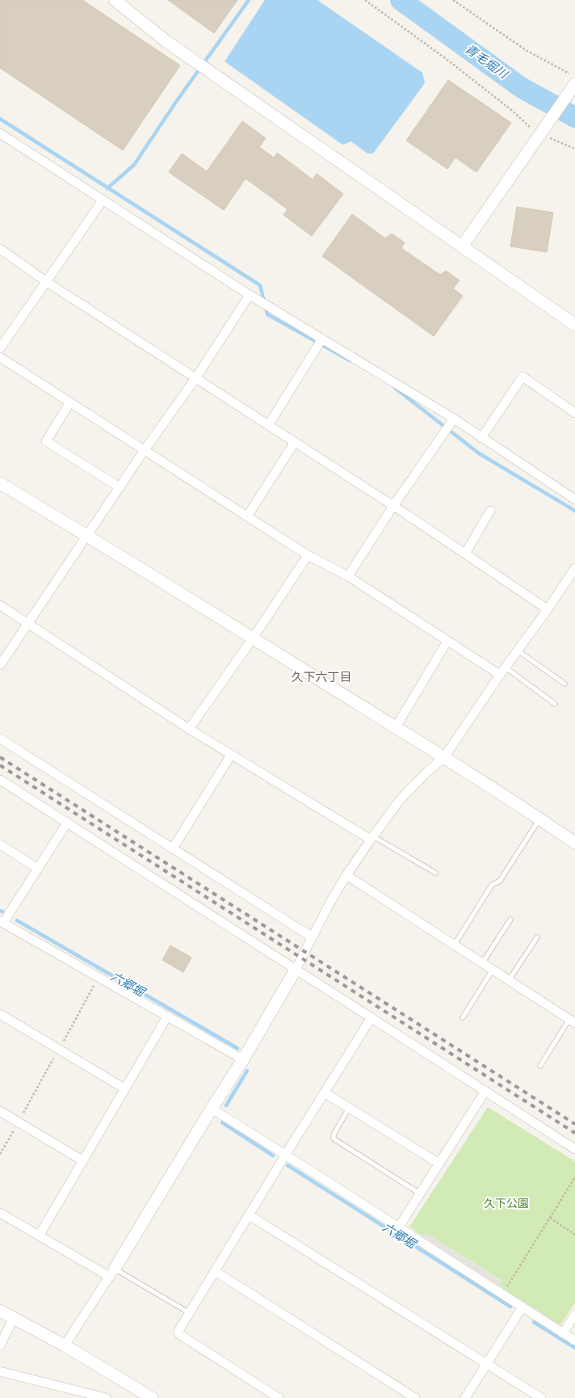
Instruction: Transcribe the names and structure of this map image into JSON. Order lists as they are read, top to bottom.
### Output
{
  "districts": ["久下六丁目"],
  "water": ["青毛堀川", "六郷堀"],
  "parks": ["久下公園"]
}
